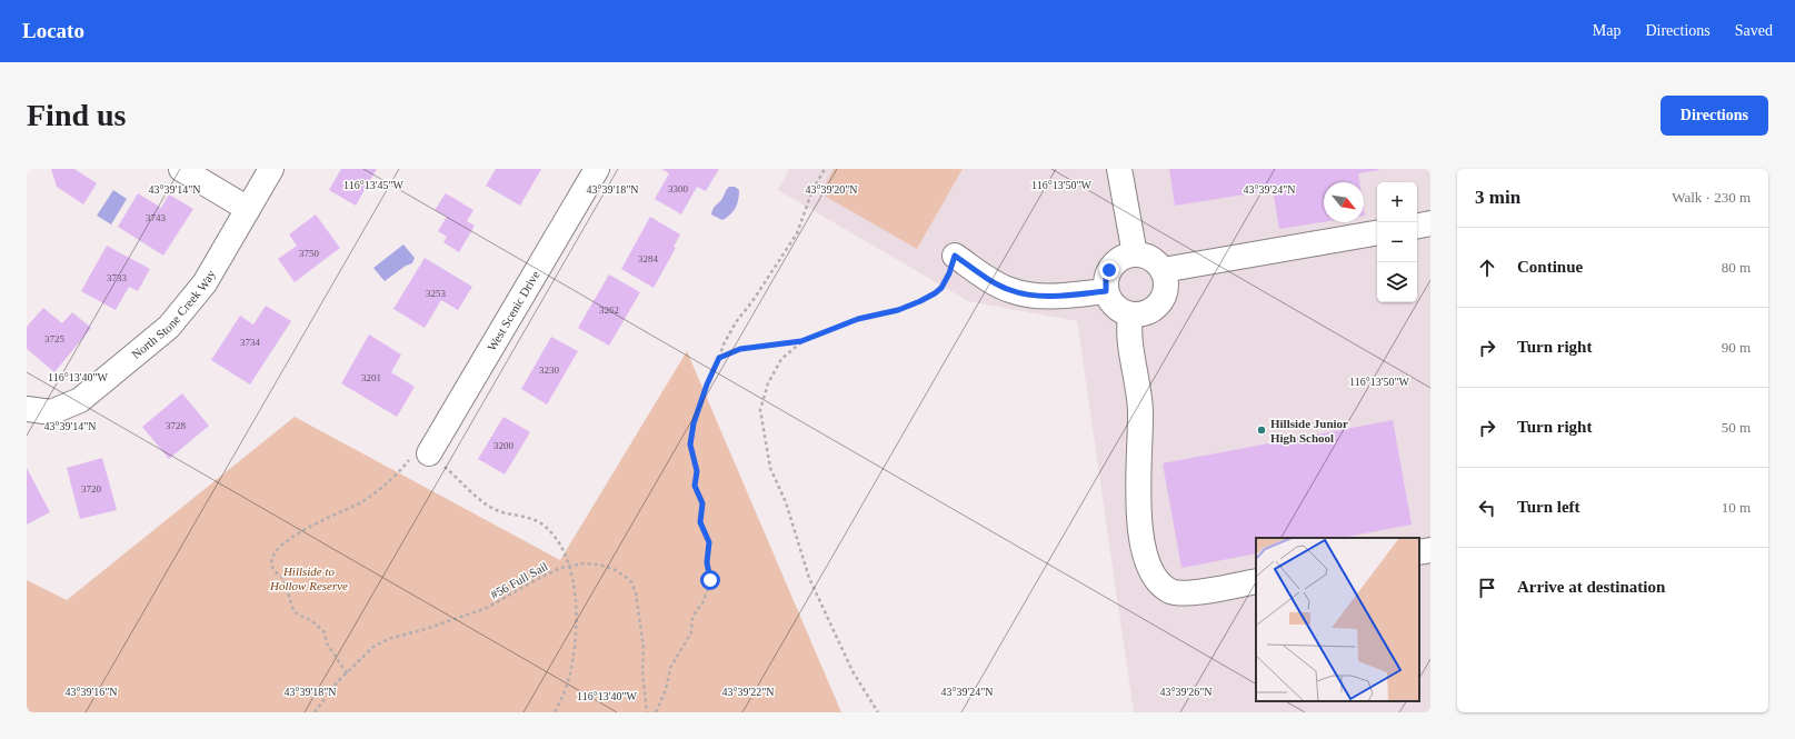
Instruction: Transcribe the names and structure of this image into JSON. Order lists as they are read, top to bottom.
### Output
{
  "streets": {
    "street": ["West Scenic Drive", "North Stone Creek Way"],
    "path": ["#56 Full Sail"]
  },
  "parks": ["Hillside to Hollow Reserve"],
  "places": ["Hillside Junior High School"],
  "house_numbers": [
    "3300",
    "3743",
    "3750",
    "3284",
    "3733",
    "3253",
    "3262",
    "3725",
    "3734",
    "3230",
    "3201",
    "3728",
    "3200",
    "3720"
  ],
  "north": "bottom right",
  "page": {
    "header": "Locato",
    "nav": ["Map", "Directions", "Saved"],
    "buttons": "Directions",
    "title": "Find us",
    "heading": ["3 min", "Walk · 230 m"],
    "map_buttons": ["+", "−"],
    "list": [
      ["Continue", "80 m"],
      ["Turn right", "90 m"],
      ["Turn right", "50 m"],
      ["Turn left", "10 m"],
      "Arrive at destination"
    ]
  },
  "coordinates": [
    "116°13'45\"W",
    "116°13'50\"W",
    "43°39'14\"N",
    "43°39'18\"N",
    "43°39'20\"N",
    "43°39'24\"N",
    "116°13'40\"W",
    "43°39'16\"N",
    "43°39'22\"N",
    "43°39'26\"N"
  ]
}
